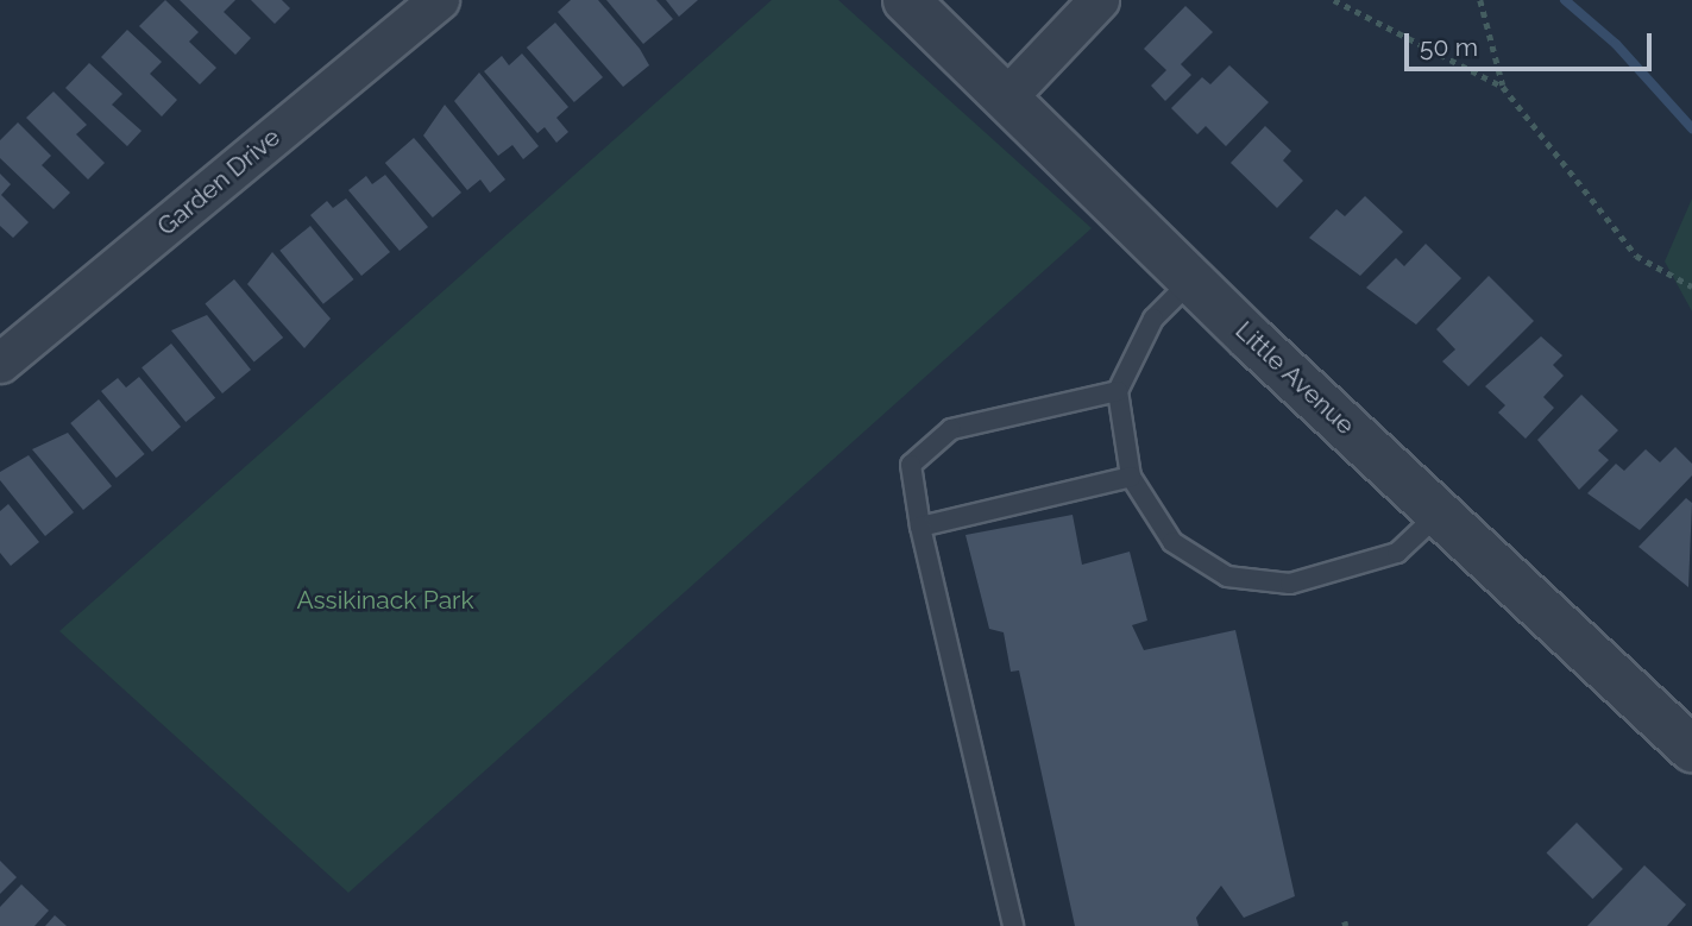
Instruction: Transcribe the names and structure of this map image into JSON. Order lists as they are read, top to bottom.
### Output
{
  "streets": {
    "street": ["Garden Drive", "Little Avenue"]
  },
  "parks": ["Assikinack Park"],
  "scale_bar": "50 m"
}
